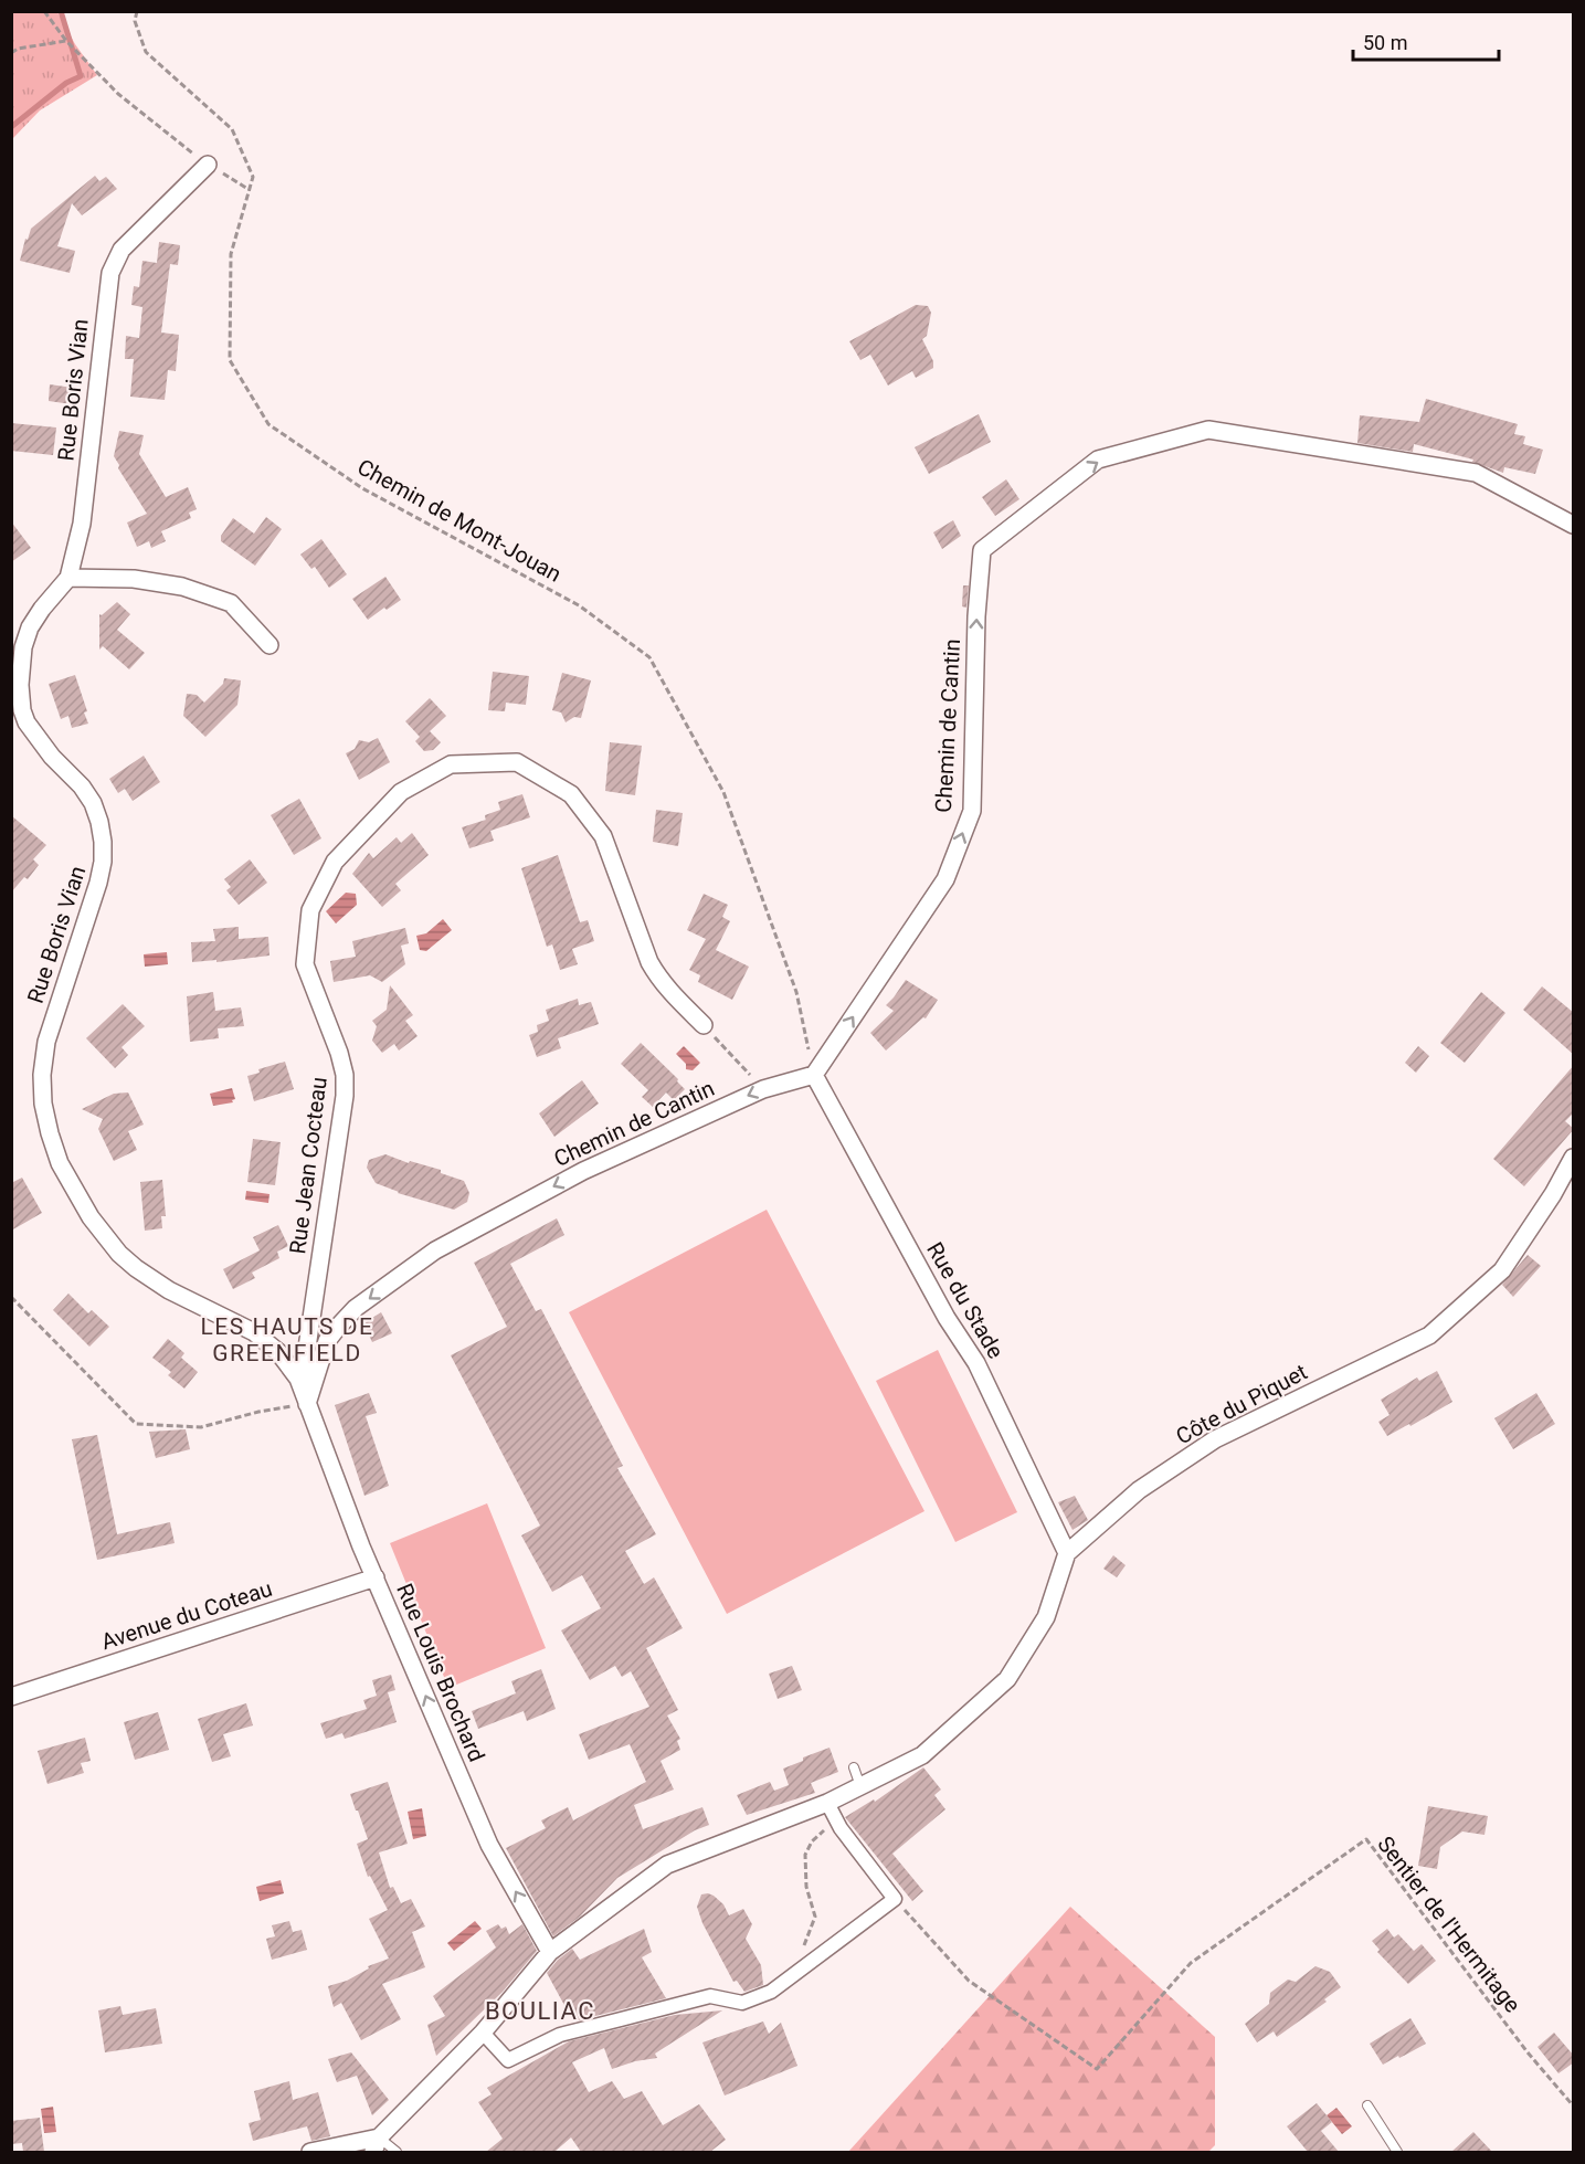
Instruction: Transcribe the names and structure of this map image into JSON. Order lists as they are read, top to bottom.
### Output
{
  "streets": {
    "street": [
      "Rue Boris Vian",
      "Chemin de Cantin",
      "Rue Jean Cocteau",
      "Rue du Stade",
      "Côte du Piquet",
      "Avenue du Coteau",
      "Rue Louis Brochard"
    ],
    "path": ["Chemin de Mont-Jouan", "Sentier de l'Hermitage"]
  },
  "crossings": [
    ["Rue Boris Vian", "Chemin de Cantin"],
    ["Rue Boris Vian", "Rue Jean Cocteau"],
    ["Rue Boris Vian", "Rue Louis Brochard"],
    ["Chemin de Mont-Jouan", "Chemin de Cantin"],
    ["Chemin de Mont-Jouan", "Rue du Stade"],
    ["Chemin de Cantin", "Rue Jean Cocteau"],
    ["Chemin de Cantin", "Rue du Stade"],
    ["Chemin de Cantin", "Rue Louis Brochard"],
    ["Rue Jean Cocteau", "Rue Louis Brochard"],
    ["Rue du Stade", "Côte du Piquet"],
    ["Avenue du Coteau", "Rue Louis Brochard"]
  ],
  "one_way": ["Rue Louis Brochard"],
  "districts": ["LES HAUTS DE GREENFIELD", "BOULIAC"],
  "scale_bar": "50 m"
}
